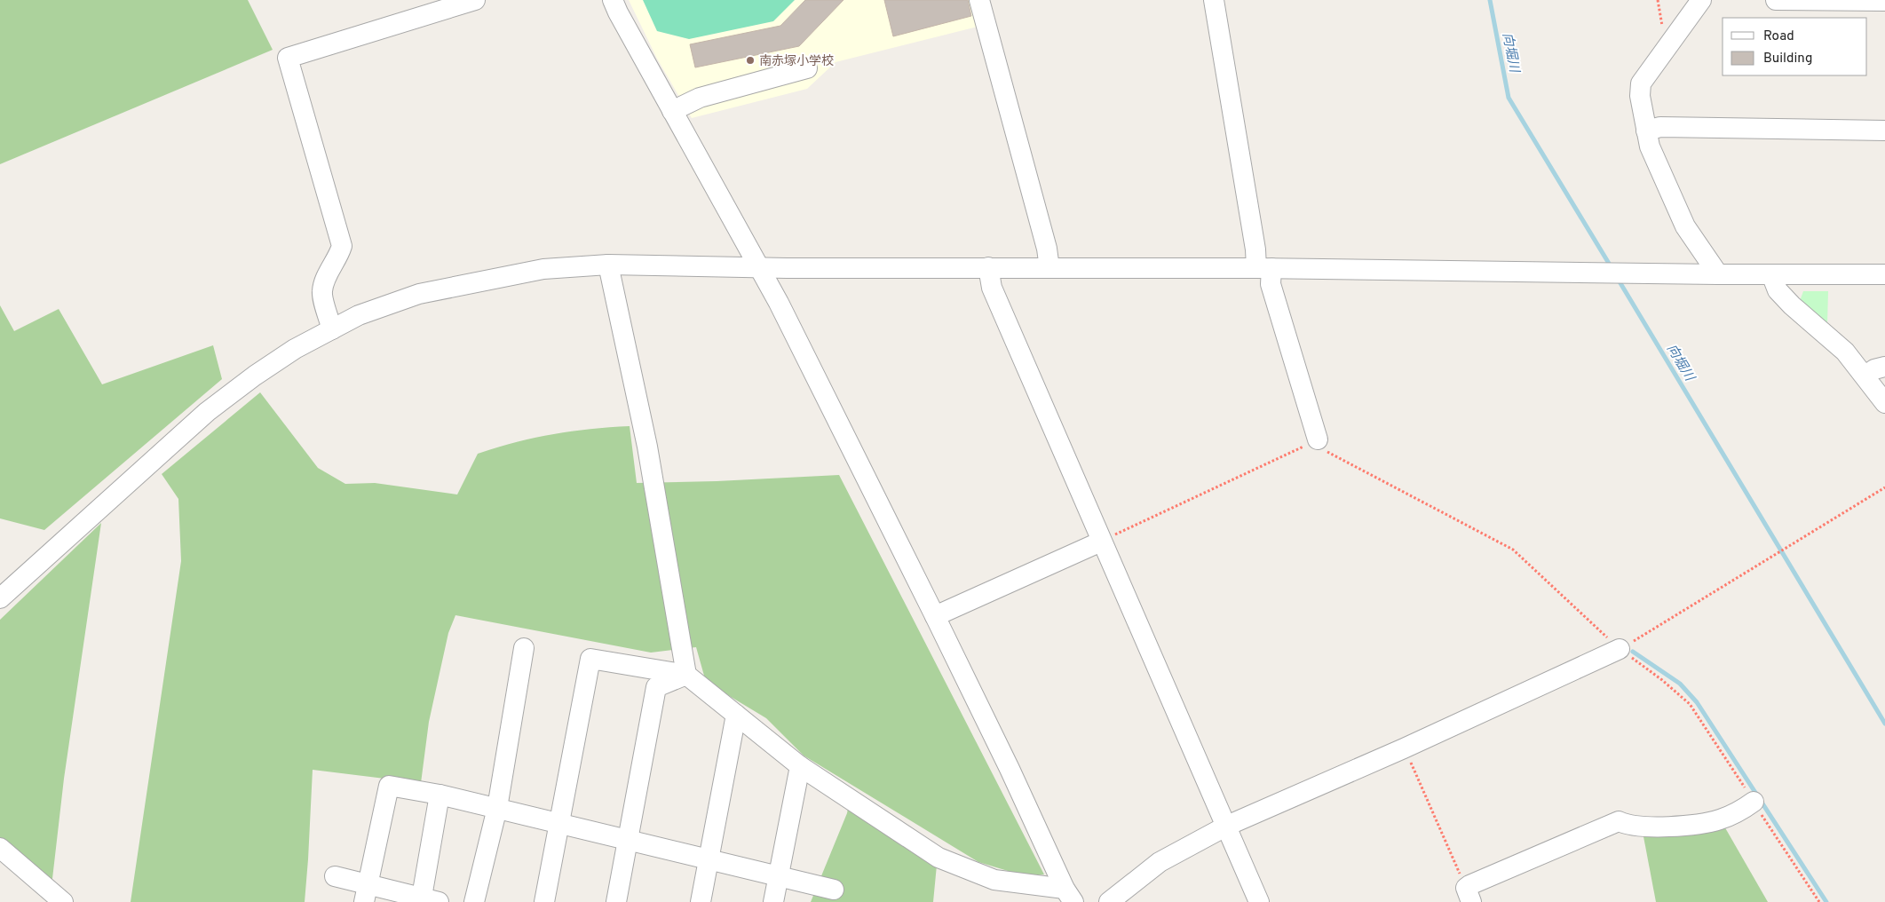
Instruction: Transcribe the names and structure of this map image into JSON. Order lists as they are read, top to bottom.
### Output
{
  "water": ["向堀川"],
  "places": ["南赤塚小学校"],
  "legend": ["Road", "Building"]
}
